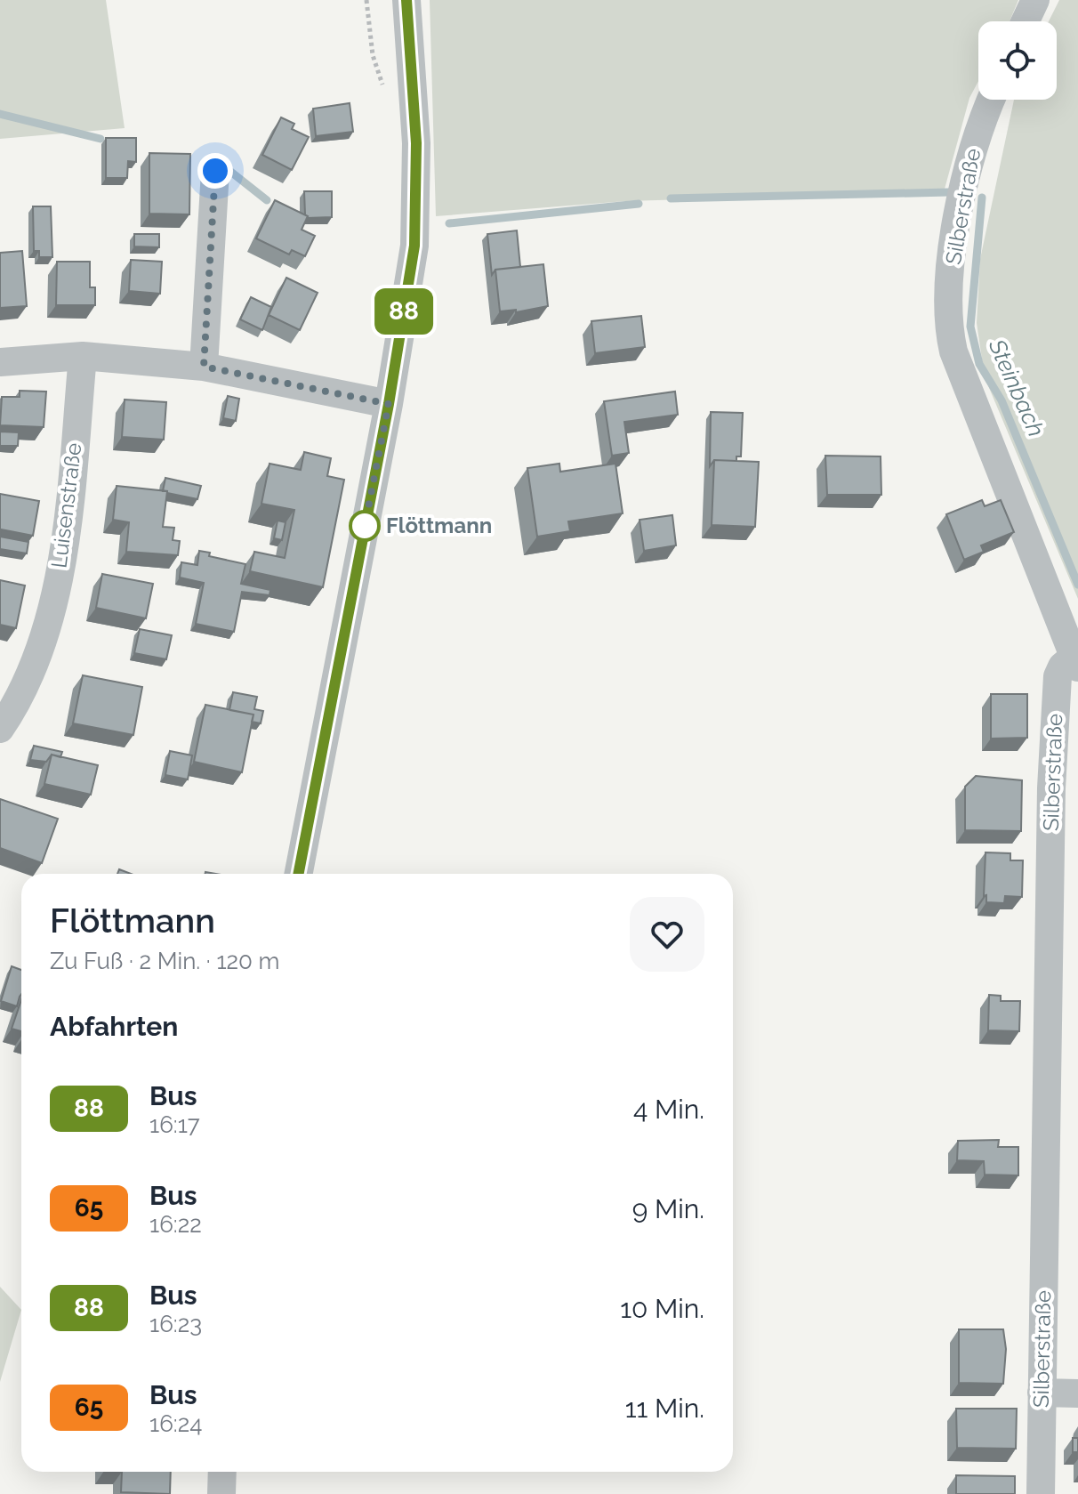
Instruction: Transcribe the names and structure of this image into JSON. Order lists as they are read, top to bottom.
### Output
{
  "streets": {
    "street": ["Silberstraße", "Luisenstraße"]
  },
  "water": ["Steinbach"],
  "places": ["Flöttmann"],
  "lines": ["bus line 88"],
  "page": {
    "on_map": "88",
    "heading": [
      ["Flöttmann", "Zu Fuß · 2 Min. · 120 m"],
      "Abfahrten"
    ],
    "list": [
      {
        "mark": "88",
        "name": "Bus",
        "note": "16:17",
        "value": "4 Min."
      },
      {
        "mark": "65",
        "name": "Bus",
        "note": "16:22",
        "value": "9 Min."
      },
      {
        "mark": "88",
        "name": "Bus",
        "note": "16:23",
        "value": "10 Min."
      },
      {
        "mark": "65",
        "name": "Bus",
        "note": "16:24",
        "value": "11 Min."
      }
    ]
  }
}
